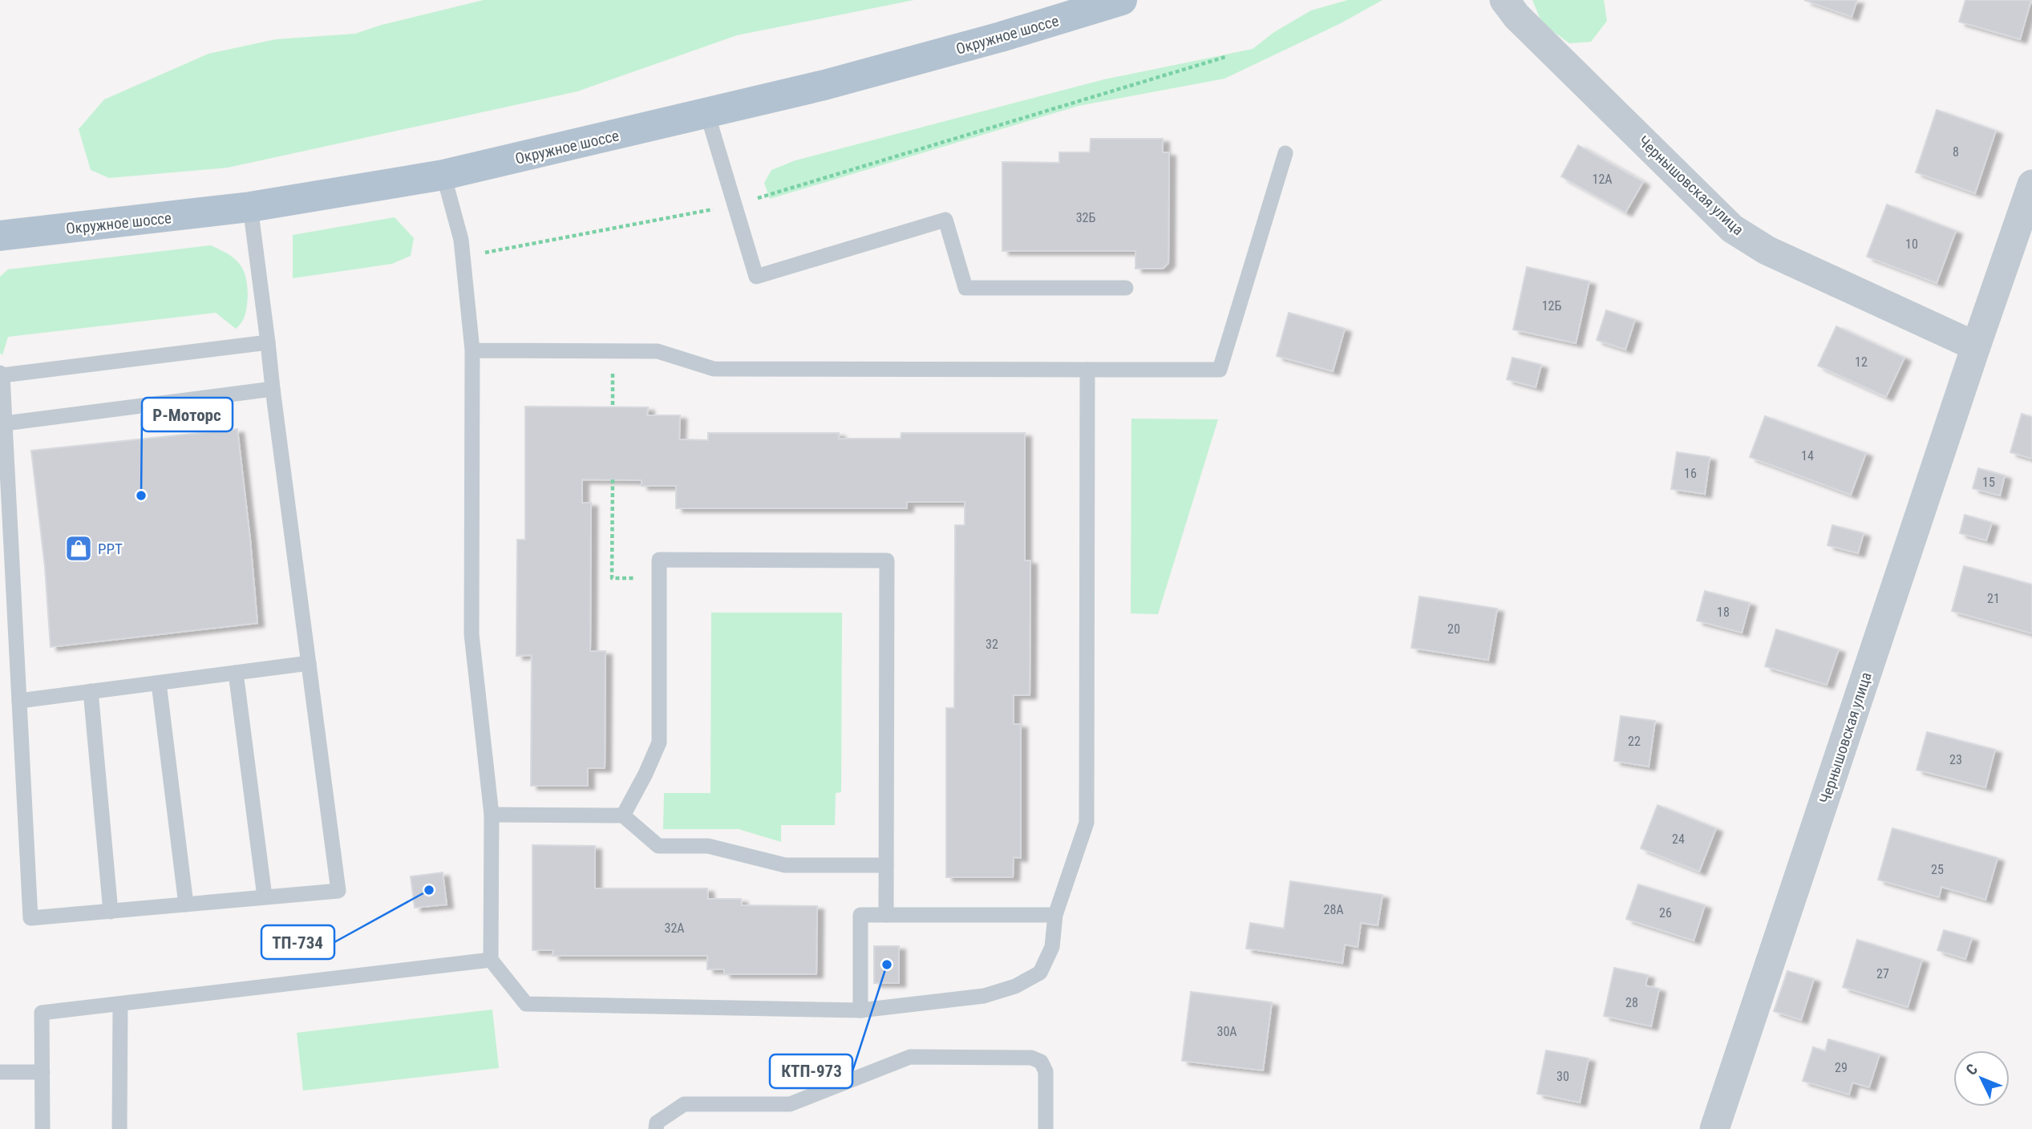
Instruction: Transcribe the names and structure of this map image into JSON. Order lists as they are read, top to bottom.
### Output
{
  "streets": {
    "main road": ["Окружное шоссе"],
    "street": ["Чернышовская улица"]
  },
  "places": {
    "other": ["Р-Моторс", "ТП-734", "КТП-973"],
    "shop": ["РРТ"]
  },
  "house_numbers": [
    "8",
    "12А",
    "32Б",
    "10",
    "12Б",
    "12",
    "14",
    "16",
    "15",
    "21",
    "18",
    "20",
    "32",
    "22",
    "23",
    "24",
    "25",
    "28А",
    "26",
    "32А",
    "27",
    "28",
    "30А",
    "29",
    "30"
  ],
  "north": "top left"
}
